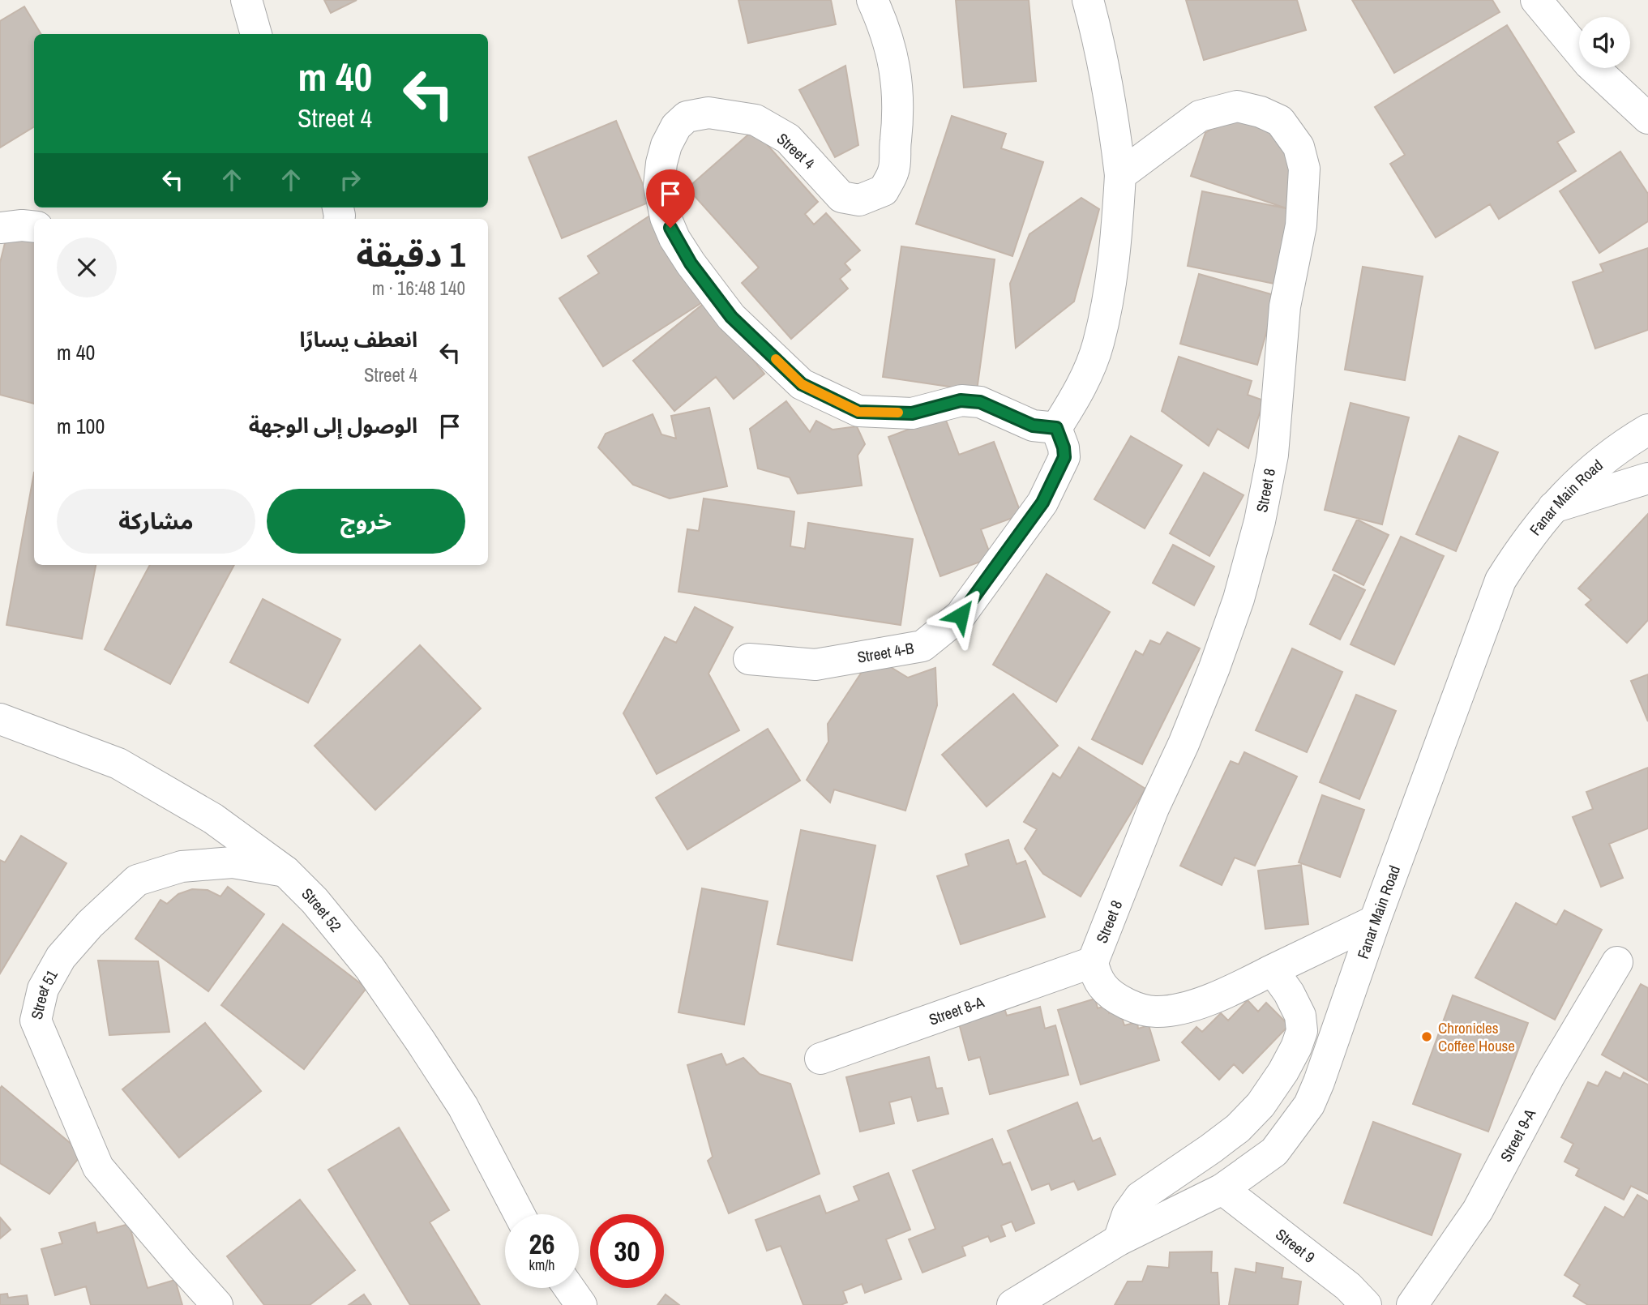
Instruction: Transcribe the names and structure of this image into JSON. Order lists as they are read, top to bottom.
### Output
{
  "streets": {
    "street": [
      "Street 4",
      "Street 8",
      "Fanar Main Road",
      "Street 4-B",
      "Street 52",
      "Street 51",
      "Street 8-A",
      "Street 9-A",
      "Street 9"
    ]
  },
  "crossings": [
    ["Street 4", "Street 4-B"],
    ["Street 8", "Fanar Main Road"],
    ["Street 8", "Street 8-A"],
    ["Fanar Main Road", "Street 9"],
    ["Street 52", "Street 51"]
  ],
  "places": ["Chronicles Coffee House"],
  "page": {
    "turn": ["40 m", "Street 4"],
    "heading": ["1 دقيقة", "140 m · 16:48"],
    "list": [
      {
        "name": "انعطف يسارًا",
        "note": "Street 4",
        "value": "40 m"
      },
      {
        "name": "الوصول إلى الوجهة",
        "value": "100 m"
      }
    ],
    "buttons": ["خروج", "مشاركة"],
    "speed": "26 km/h",
    "limit": "30"
  }
}
